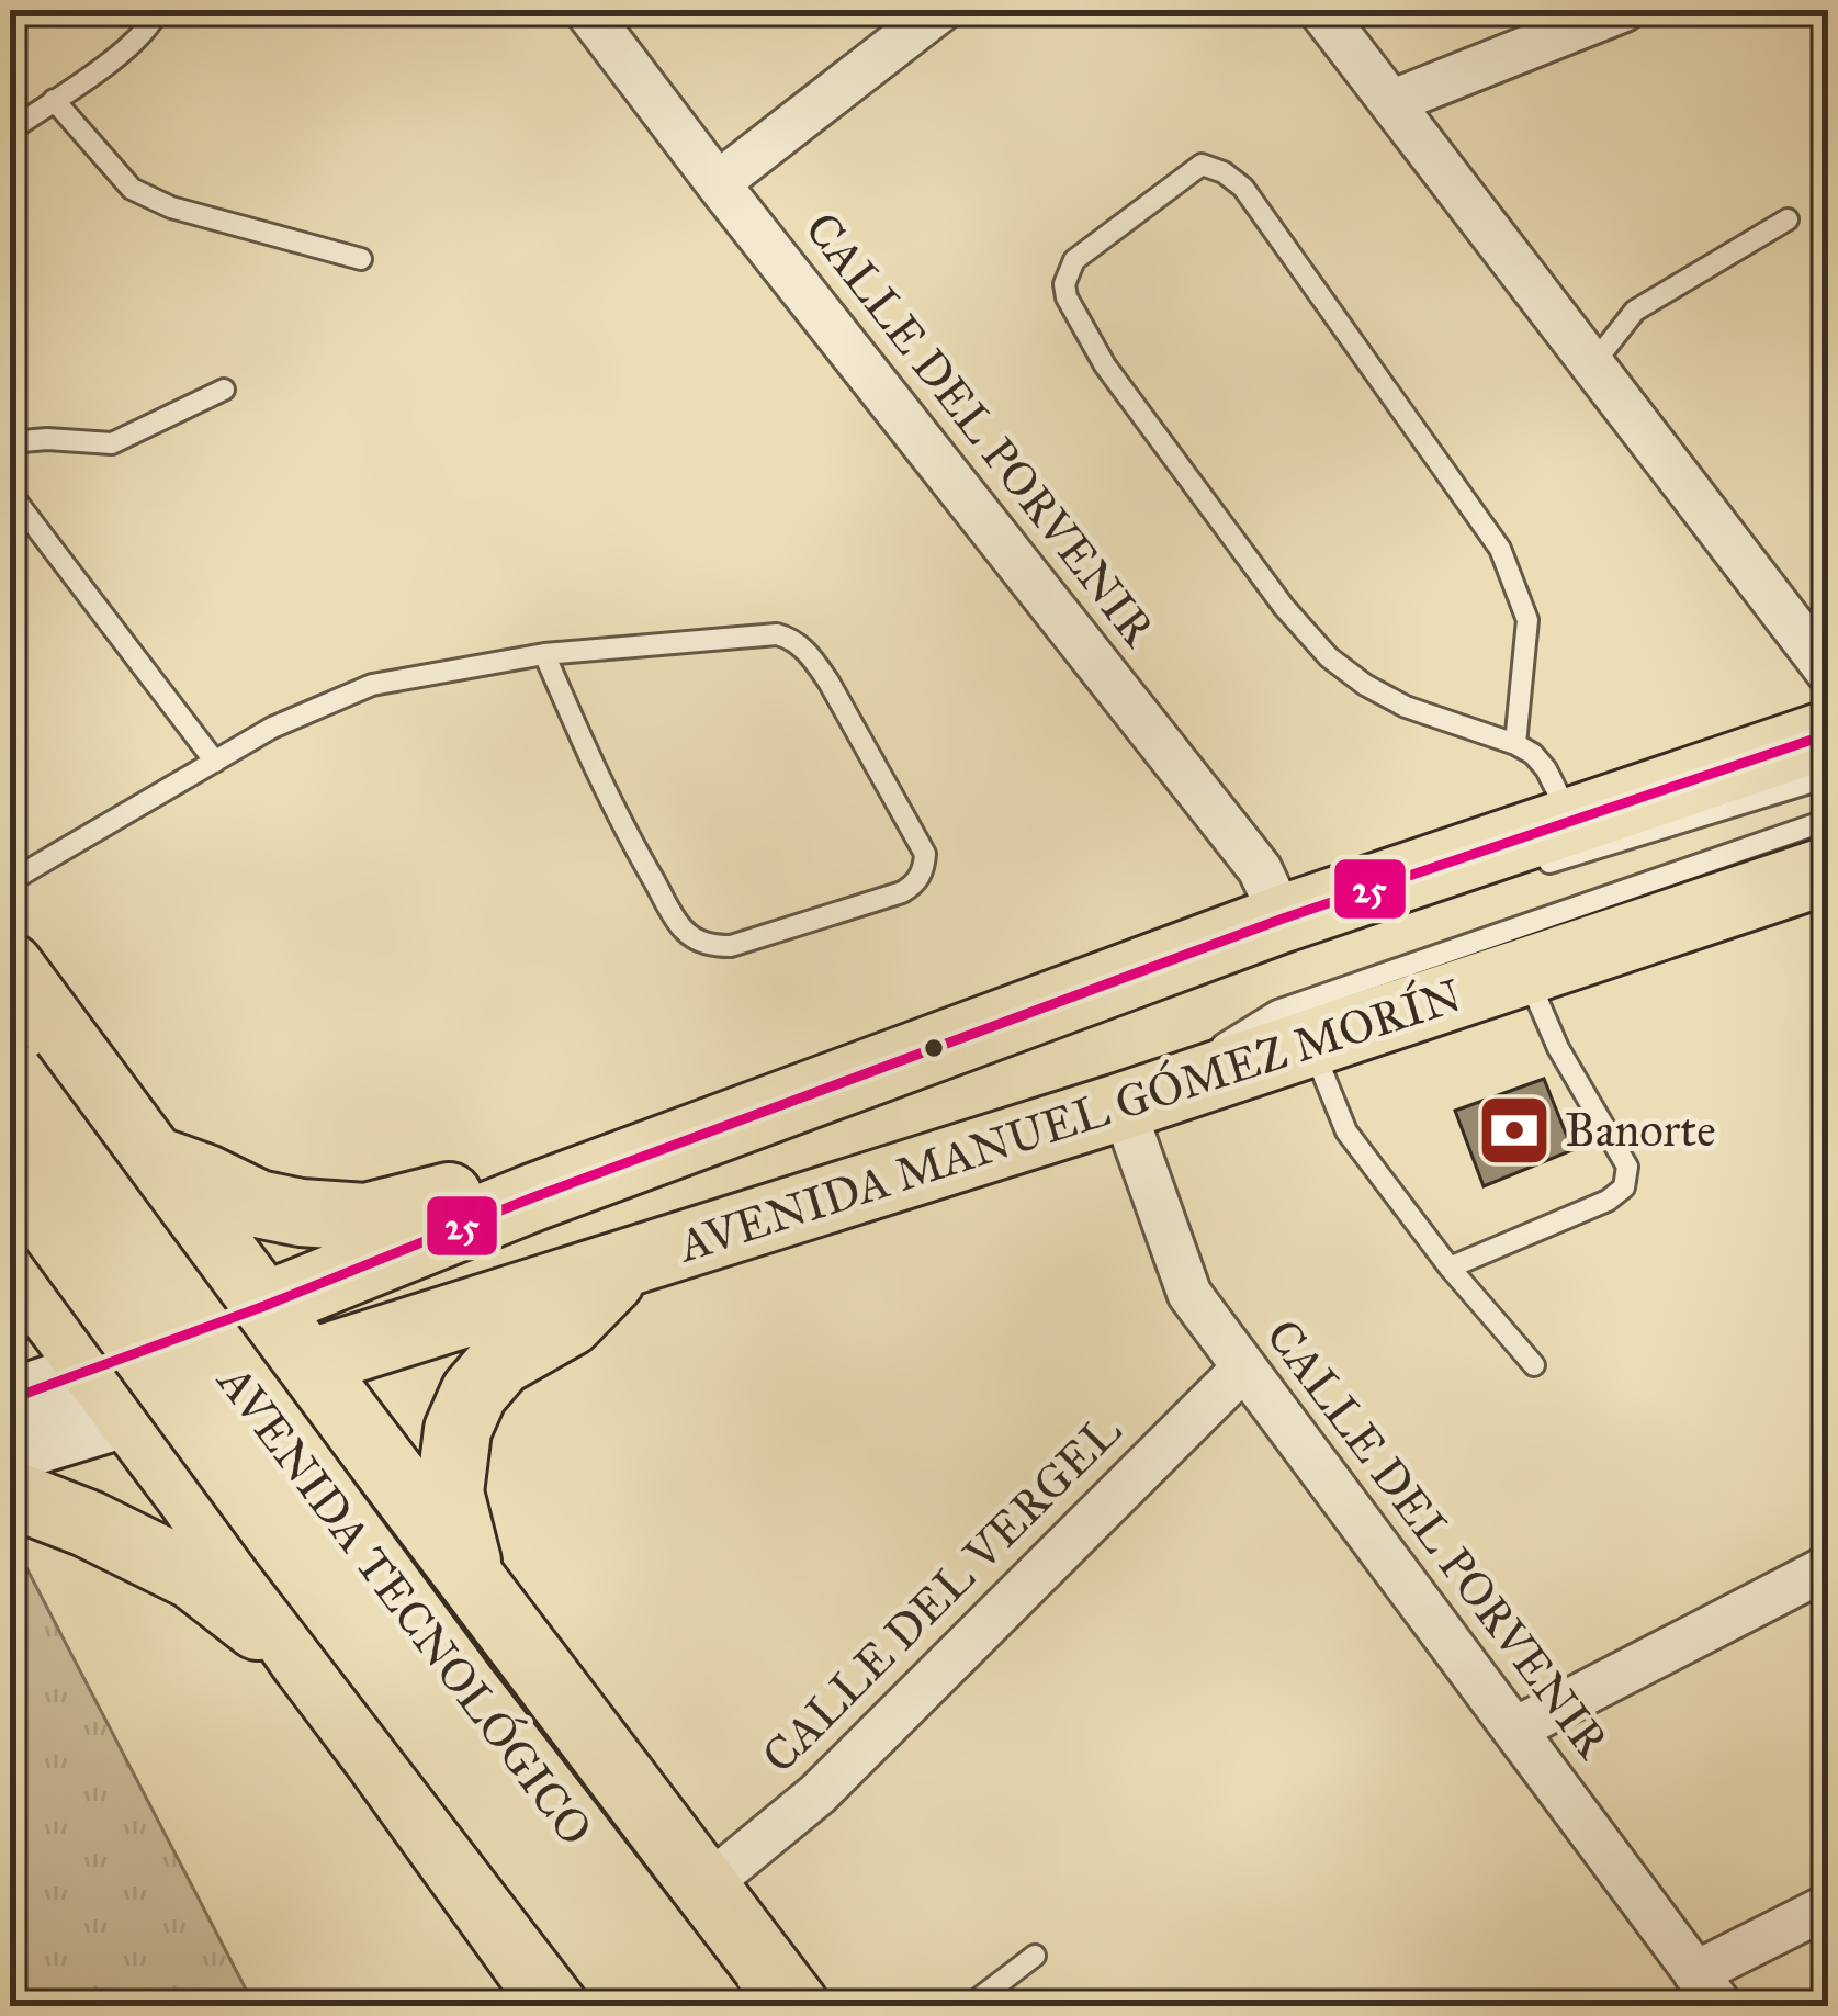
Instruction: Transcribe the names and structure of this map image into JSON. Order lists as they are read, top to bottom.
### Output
{
  "streets": {
    "main road": ["AVENIDA MANUEL GÓMEZ MORÍN", "AVENIDA TECNOLÓGICO"],
    "street": ["CALLE DEL PORVENIR", "CALLE DEL VERGEL"]
  },
  "crossings": [
    ["CALLE DEL PORVENIR", "AVENIDA MANUEL GÓMEZ MORÍN"],
    ["CALLE DEL PORVENIR", "CALLE DEL VERGEL"]
  ],
  "places": {
    "bank": ["Banorte"]
  },
  "lines": ["transit line 25"]
}
